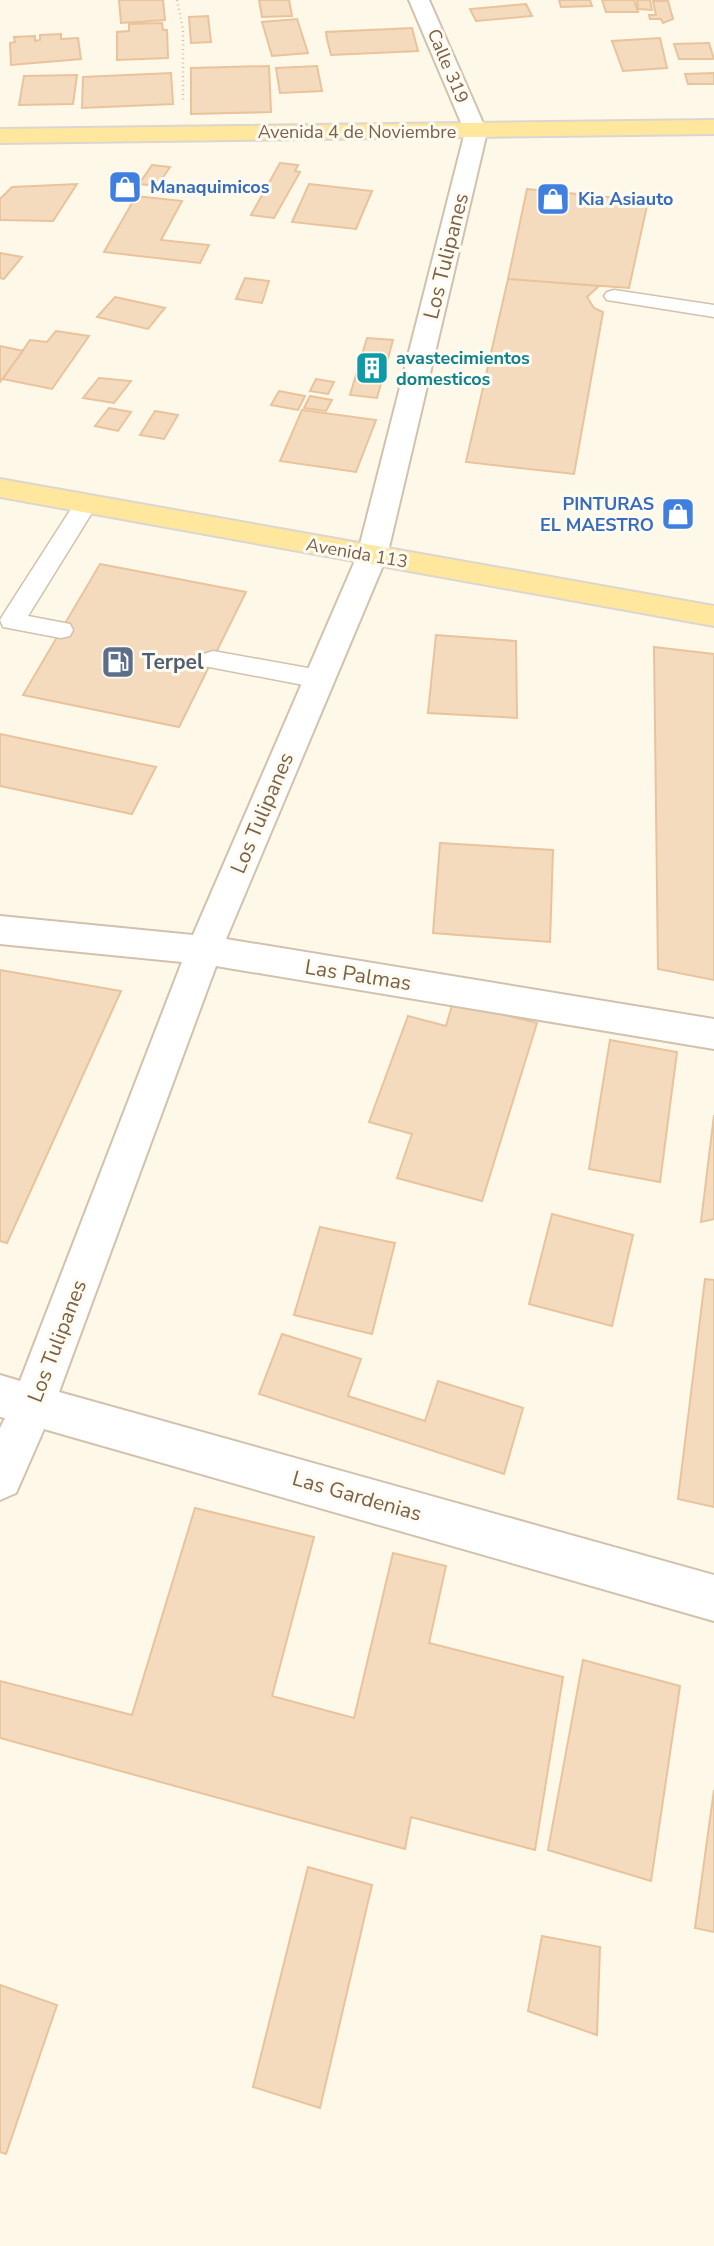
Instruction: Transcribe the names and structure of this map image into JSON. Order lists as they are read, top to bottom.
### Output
{
  "streets": {
    "main road": ["Avenida 4 de Noviembre", "Avenida 113"],
    "street": [
      "Calle 319",
      "Los Tulipanes",
      "Las Palmas",
      "Las Gardenias"
    ]
  },
  "crossings": [
    ["Calle 319", "Avenida 4 de Noviembre"],
    ["Calle 319", "Los Tulipanes"],
    ["Avenida 4 de Noviembre", "Los Tulipanes"],
    ["Los Tulipanes", "Avenida 113"],
    ["Los Tulipanes", "Las Palmas"],
    ["Los Tulipanes", "Las Gardenias"]
  ],
  "places": {
    "shop": ["Manaquimicos", "Kia Asiauto", "PINTURAS EL MAESTRO"],
    "building": ["avastecimientos domesticos"],
    "fuel station": ["Terpel"]
  }
}
